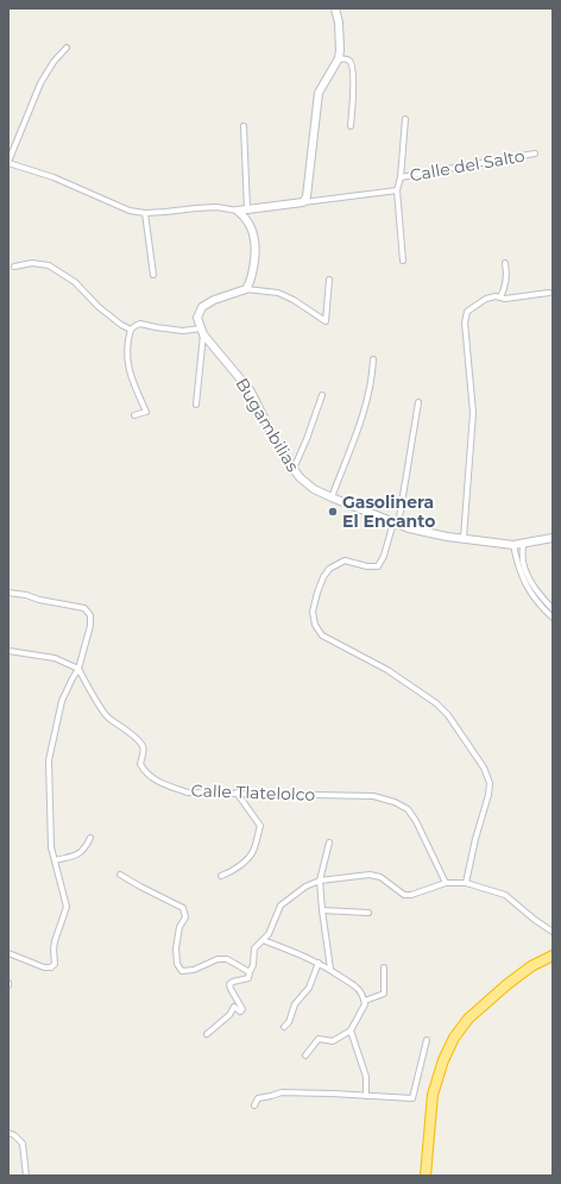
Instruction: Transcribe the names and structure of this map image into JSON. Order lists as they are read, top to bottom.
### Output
{
  "streets": {
    "main road": ["Bugambilias"],
    "street": ["Calle del Salto", "Calle Tlatelolco"]
  },
  "places": ["Gasolinera El Encanto"]
}
